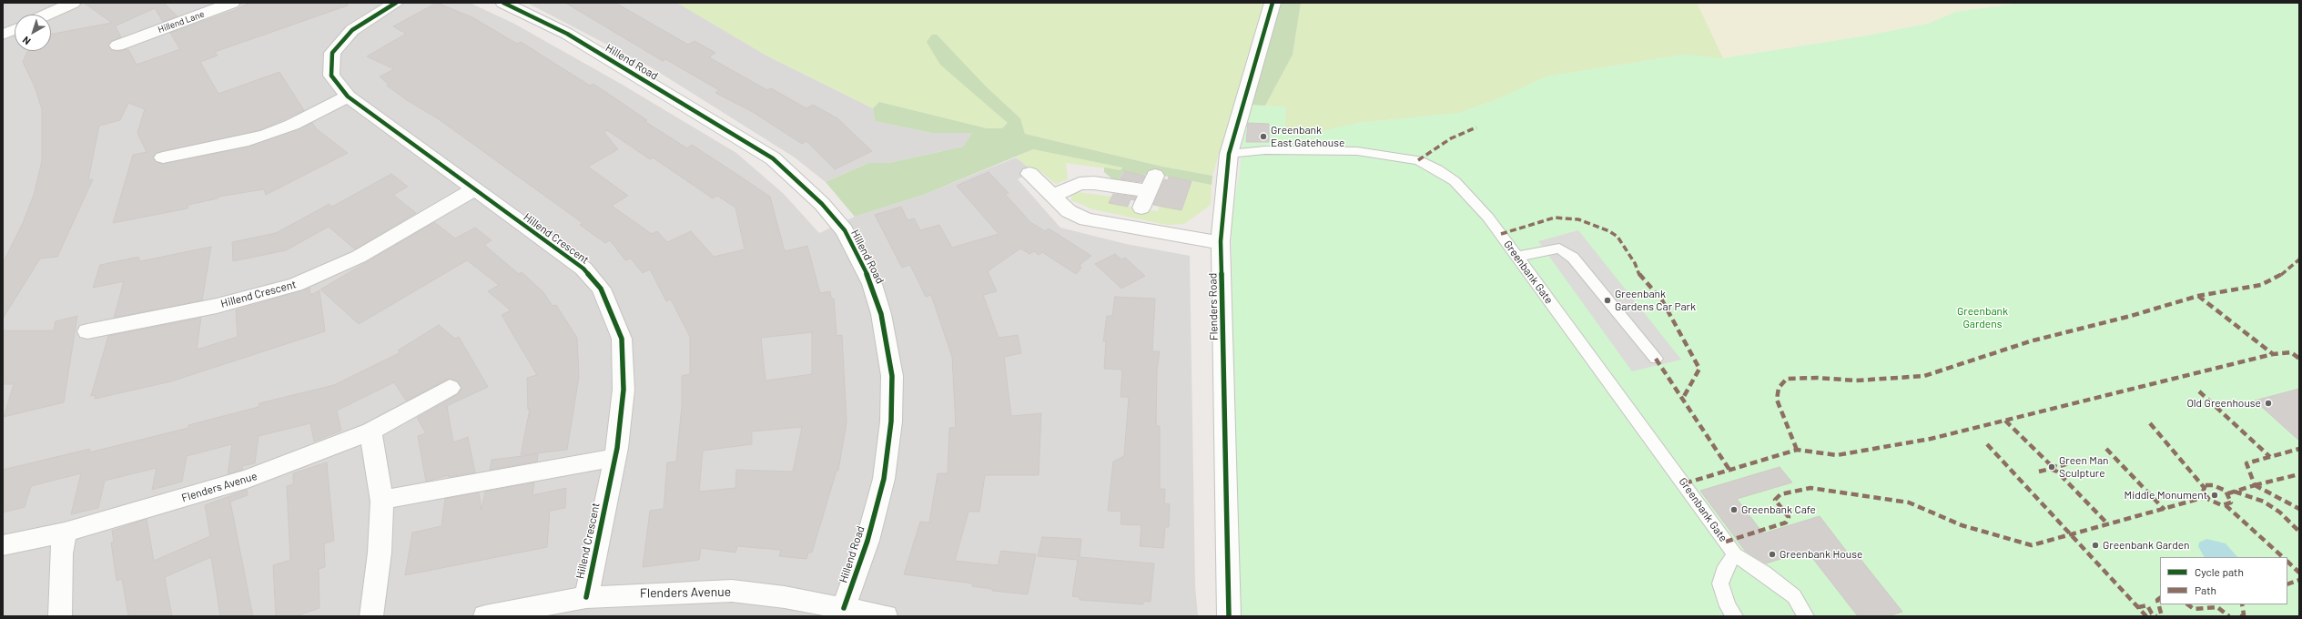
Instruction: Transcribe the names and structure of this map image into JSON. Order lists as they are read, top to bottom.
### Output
{
  "streets": {
    "street": [
      "Hillend Lane",
      "Hillend Road",
      "Hillend Crescent",
      "Flenders Road",
      "Flenders Avenue"
    ],
    "lane": ["Greenbank Gate"]
  },
  "crossings": [
    ["Hillend Road", "Flenders Avenue"],
    ["Hillend Crescent", "Flenders Avenue"],
    ["Greenbank Gate", "Flenders Road"]
  ],
  "parks": ["Greenbank Gardens"],
  "places": [
    "Greenbank East Gatehouse",
    "Greenbank Gardens Car Park",
    "Old Greenhouse",
    "Green Man Sculpture",
    "Middle Monument",
    "Greenbank Cafe",
    "Greenbank Garden",
    "Greenbank House"
  ],
  "legend": ["Cycle path", "Path"],
  "north": "bottom left"
}
